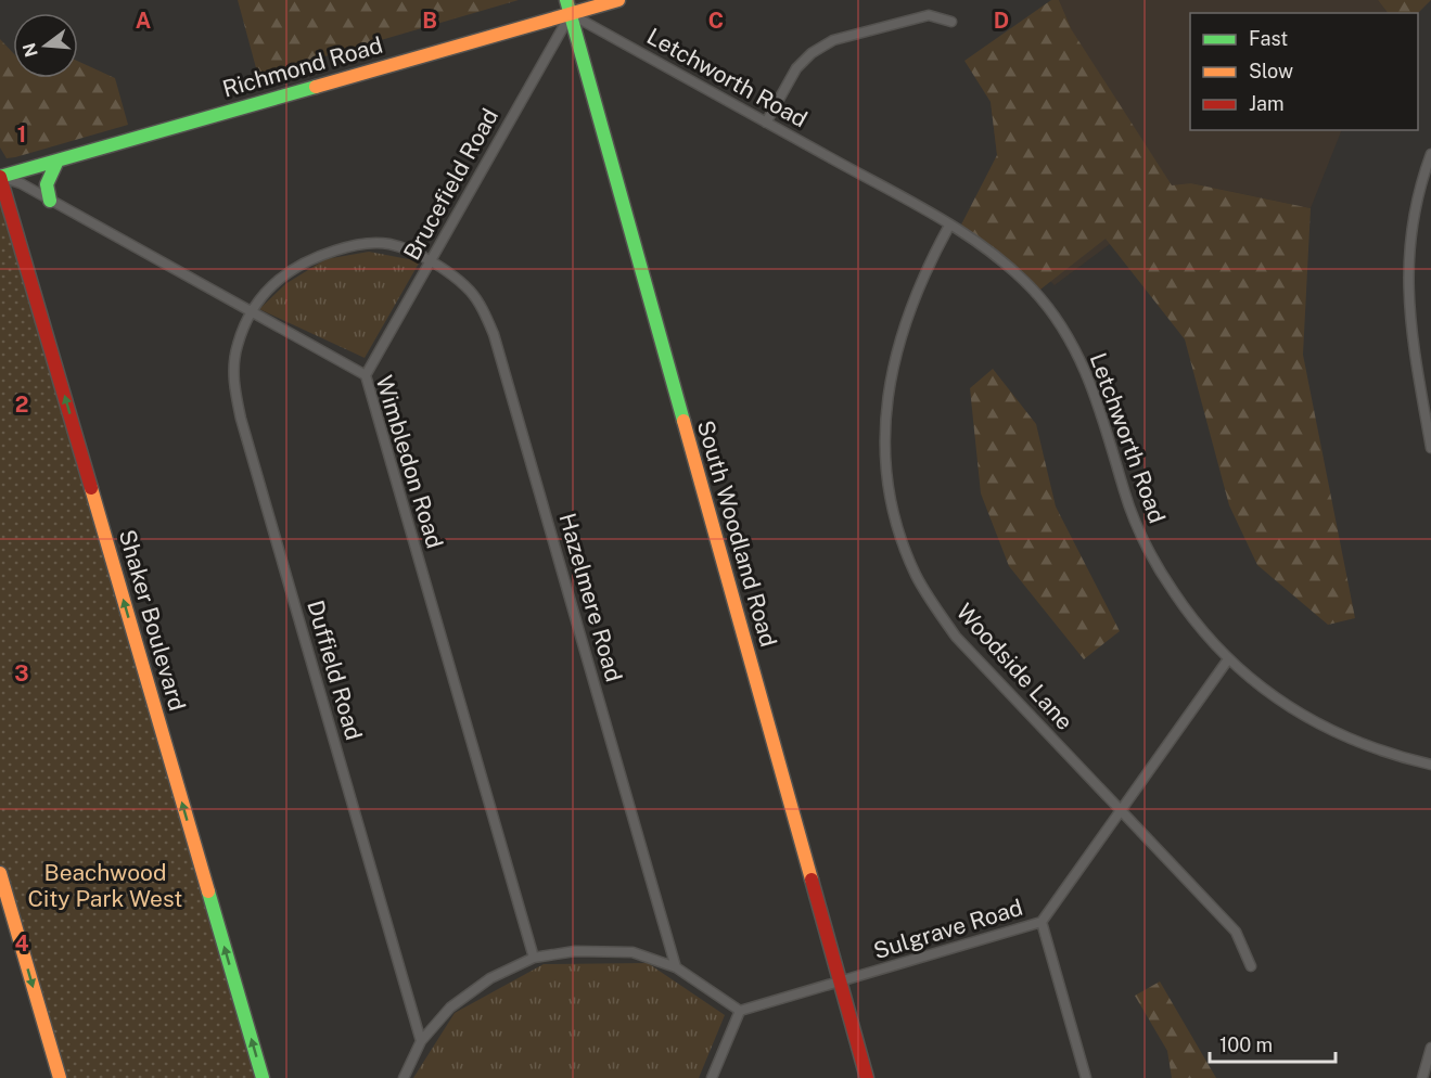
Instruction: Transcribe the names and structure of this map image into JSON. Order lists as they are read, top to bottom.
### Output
{
  "streets": {
    "main road": ["Richmond Road", "South Woodland Road", "Shaker Boulevard"],
    "street": [
      "Letchworth Road",
      "Brucefield Road",
      "Wimbledon Road",
      "Hazelmere Road",
      "Woodside Lane",
      "Duffield Road",
      "Sulgrave Road"
    ]
  },
  "crossings": [
    ["Richmond Road", "Letchworth Road"],
    ["Richmond Road", "Brucefield Road"],
    ["Richmond Road", "Wimbledon Road"],
    ["Richmond Road", "South Woodland Road"],
    ["Richmond Road", "Shaker Boulevard"],
    ["Letchworth Road", "Brucefield Road"],
    ["Letchworth Road", "South Woodland Road"],
    ["Letchworth Road", "Woodside Lane"],
    ["Letchworth Road", "Sulgrave Road"],
    ["Brucefield Road", "Wimbledon Road"],
    ["Brucefield Road", "South Woodland Road"],
    ["Brucefield Road", "Hazelmere Road"],
    ["Wimbledon Road", "Hazelmere Road"],
    ["Wimbledon Road", "Shaker Boulevard"],
    ["Wimbledon Road", "Duffield Road"],
    ["South Woodland Road", "Sulgrave Road"],
    ["Hazelmere Road", "Duffield Road"],
    ["Woodside Lane", "Sulgrave Road"]
  ],
  "one_way": ["Shaker Boulevard"],
  "parks": ["Beachwood City Park West"],
  "legend": ["Fast", "Slow", "Jam"],
  "scale_bar": "100 m",
  "north": "left",
  "grid": {
    "columns": [
      "A",
      "B",
      "C",
      "D"
    ],
    "rows": [
      "1",
      "2",
      "3",
      "4"
    ]
  }
}
